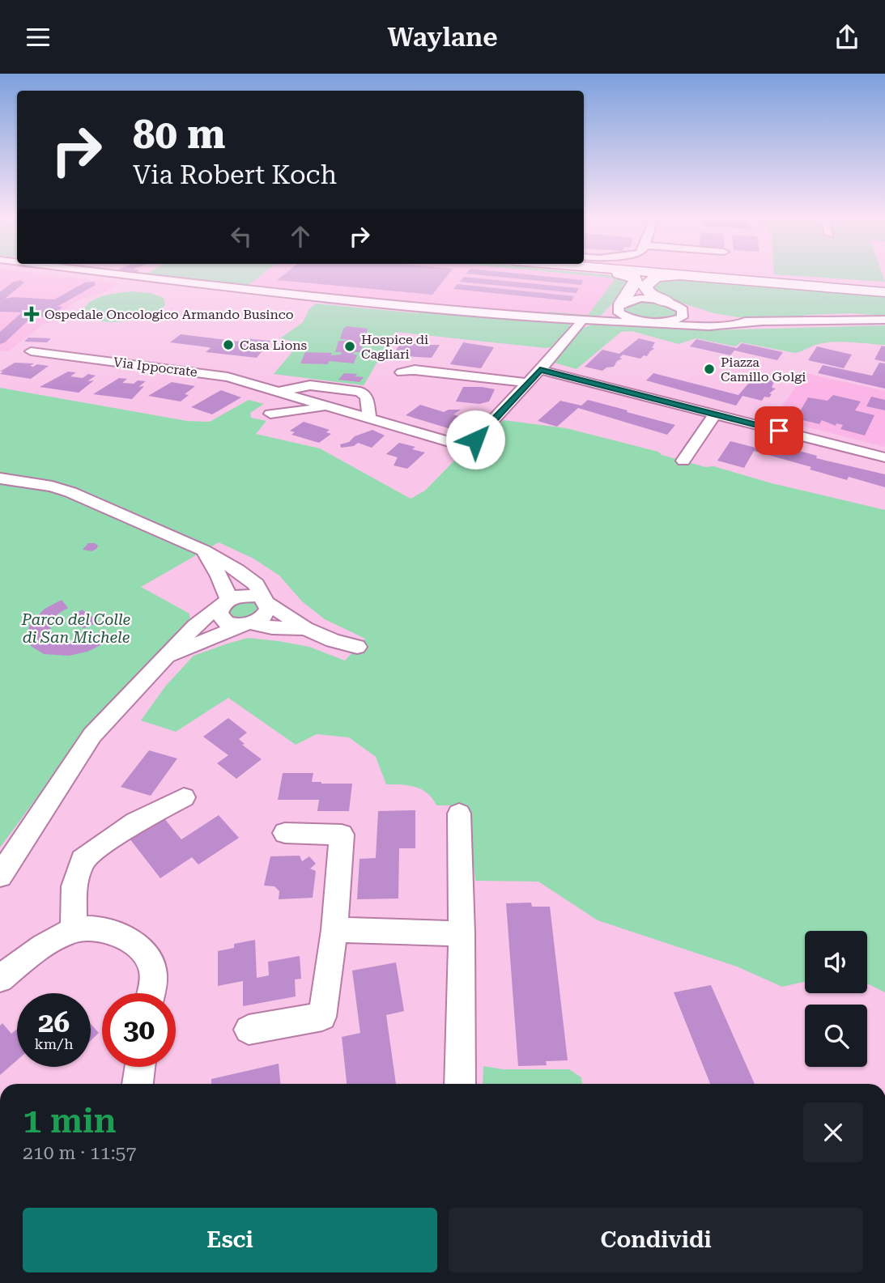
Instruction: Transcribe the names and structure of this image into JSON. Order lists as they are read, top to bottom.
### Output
{
  "streets": {
    "street": ["Via Ippocrate"]
  },
  "parks": ["Parco del Colle di San Michele"],
  "places": {
    "health": ["Ospedale Oncologico Armando Businco"],
    "other": ["Casa Lions", "Hospice di Cagliari", "Piazza Camillo Golgi"]
  },
  "page": {
    "header": "Waylane",
    "turn": ["80 m", "Via Robert Koch"],
    "speed": "26 km/h",
    "limit": "30",
    "heading": ["1 min", "210 m · 11:57"],
    "buttons": ["Esci", "Condividi"]
  }
}
